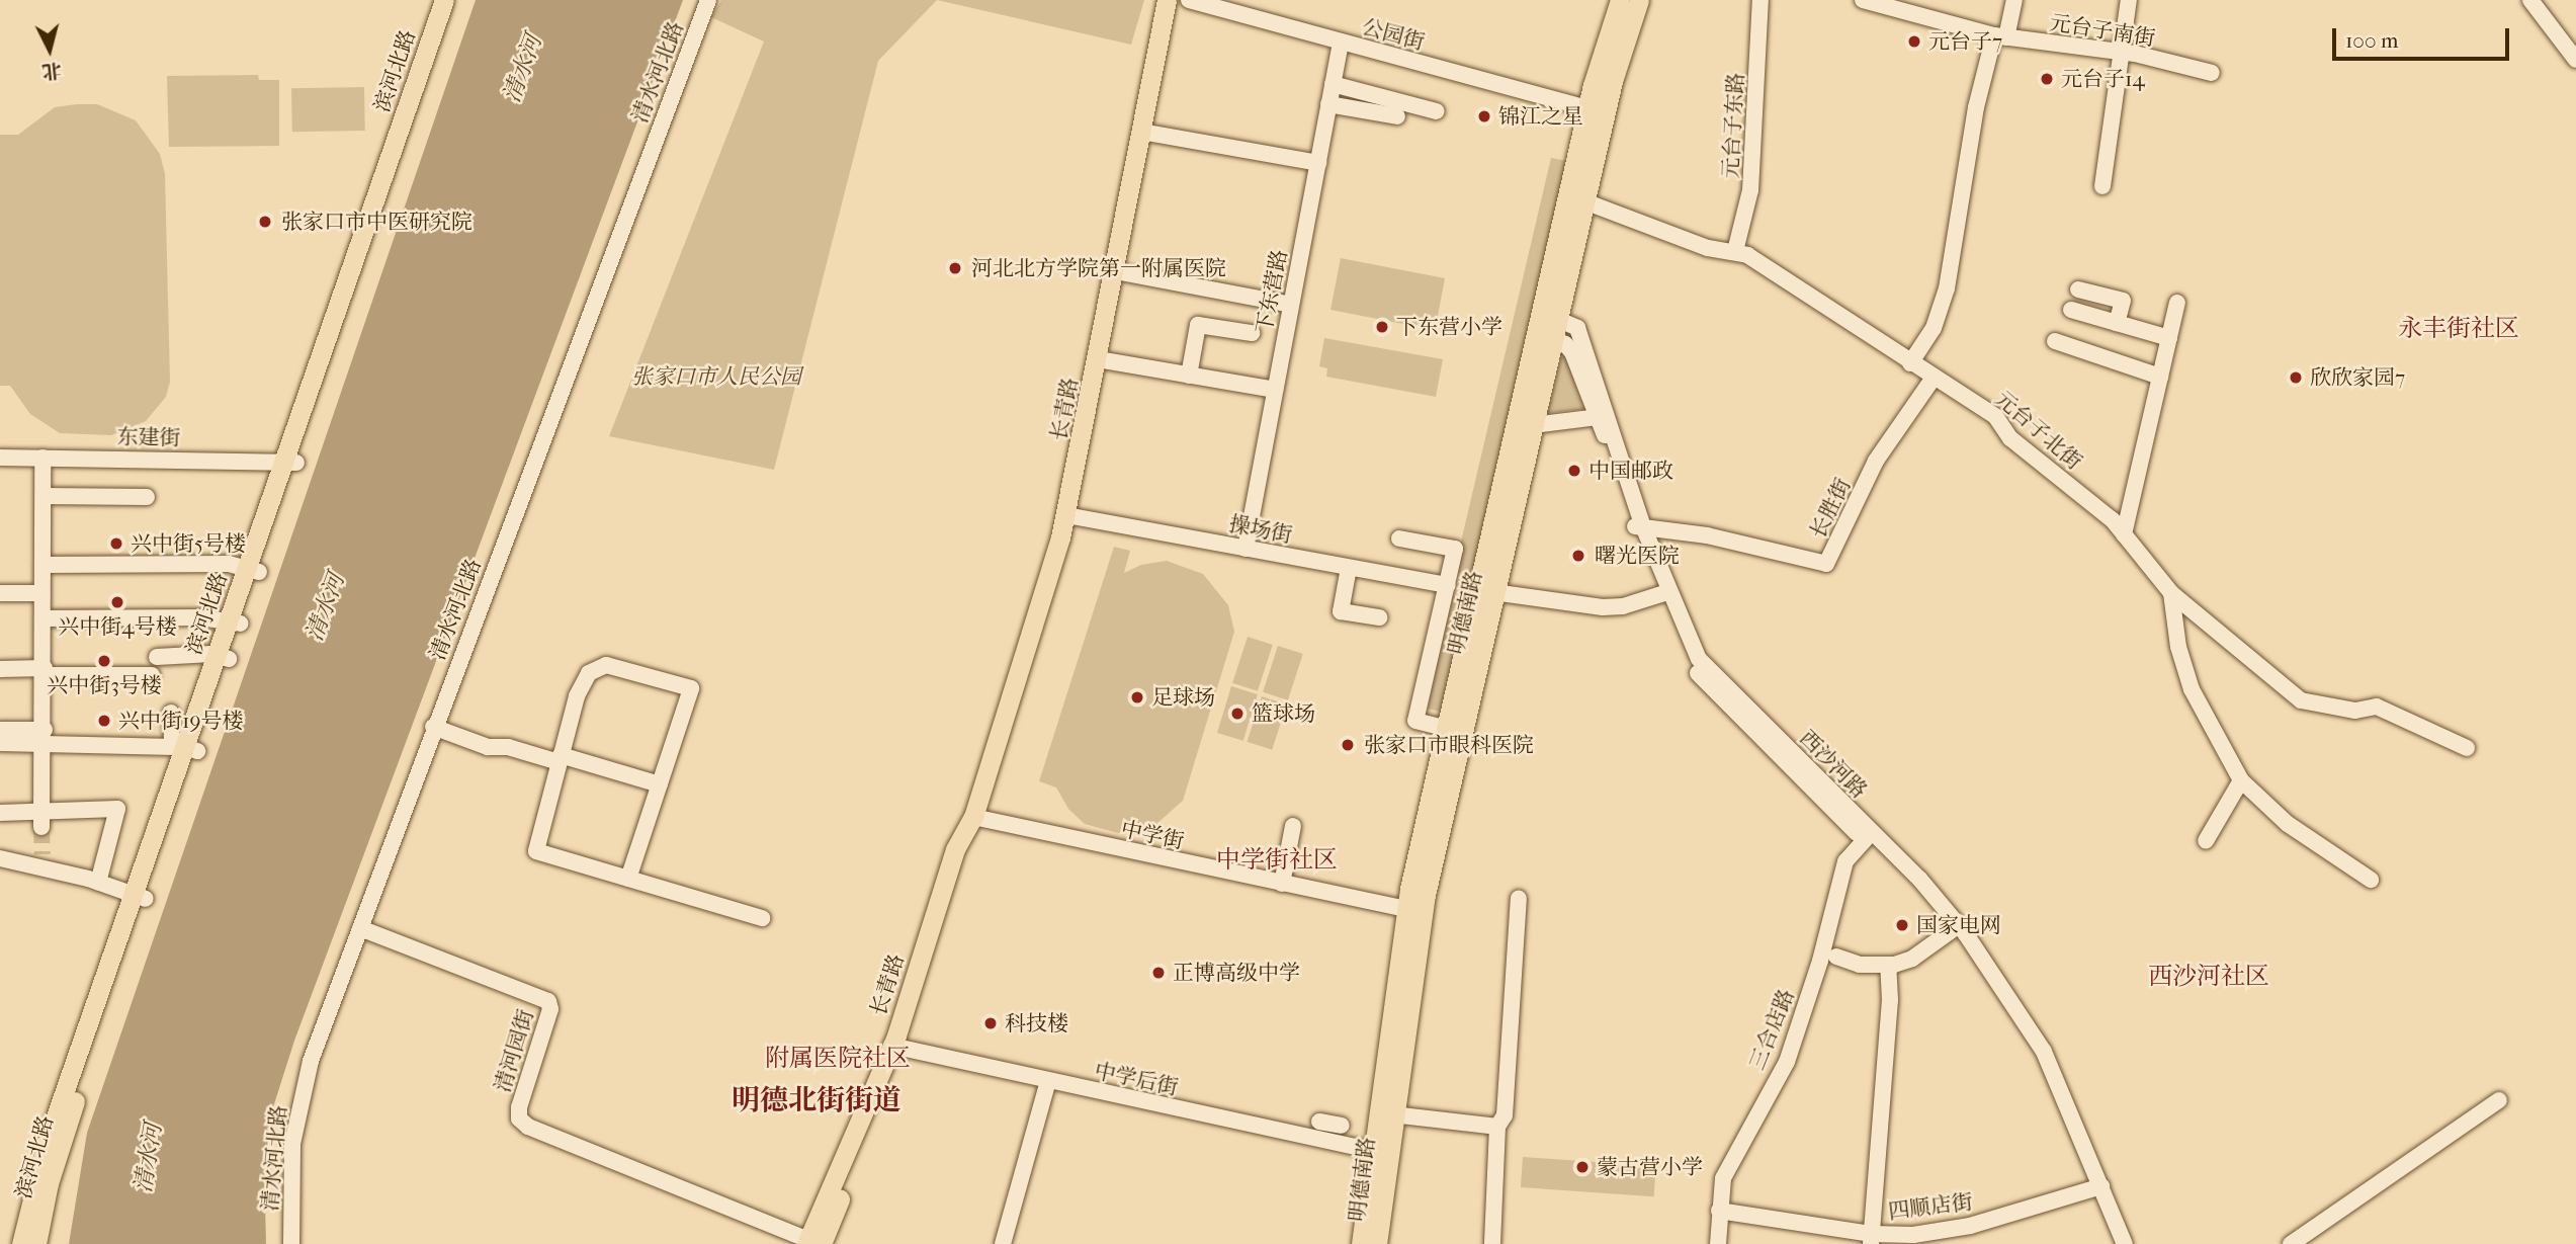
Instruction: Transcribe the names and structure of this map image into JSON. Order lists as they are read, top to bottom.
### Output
{
  "streets": {
    "main road": ["滨河北路", "长青路", "明德南路"],
    "street": [
      "元台子南街",
      "公园街",
      "清水河北路",
      "元台子东路",
      "下东营路",
      "元台子北街",
      "东建街",
      "长胜街",
      "操场街",
      "西沙河路",
      "中学街",
      "三合店路",
      "清河园街",
      "中学后街",
      "四顺店街"
    ]
  },
  "crossings": [
    ["公园街", "下东营路"],
    ["公园街", "明德南路"],
    ["滨河北路", "东建街"],
    ["清水河北路", "清河园街"],
    ["元台子东路", "元台子北街"],
    ["下东营路", "操场街"],
    ["长青路", "操场街"],
    ["长青路", "中学街"],
    ["长青路", "清河园街"],
    ["长青路", "中学后街"],
    ["元台子北街", "长胜街"],
    ["元台子北街", "明德南路"],
    ["长胜街", "西沙河路"],
    ["明德南路", "西沙河路"],
    ["明德南路", "中学街"],
    ["明德南路", "中学后街"],
    ["西沙河路", "三合店路"],
    ["西沙河路", "四顺店街"],
    ["三合店路", "四顺店街"]
  ],
  "districts": [
    "永丰街社区",
    "中学街社区",
    "西沙河社区",
    "附属医院社区",
    "明德北街街道"
  ],
  "water": ["清水河"],
  "parks": ["张家口市人民公园"],
  "places": [
    "元台子7",
    "元台子14",
    "锦江之星",
    "张家口市中医研究院",
    "河北北方学院第一附属医院",
    "下东营小学",
    "欣欣家园7",
    "中国邮政",
    "兴中街5号楼",
    "曙光医院",
    "兴中街4号楼",
    "兴中街3号楼",
    "足球场",
    "篮球场",
    "兴中街19号楼",
    "张家口市眼科医院",
    "国家电网",
    "正博高级中学",
    "科技楼",
    "蒙古营小学"
  ],
  "scale_bar": "100 m",
  "north": "bottom"
}
